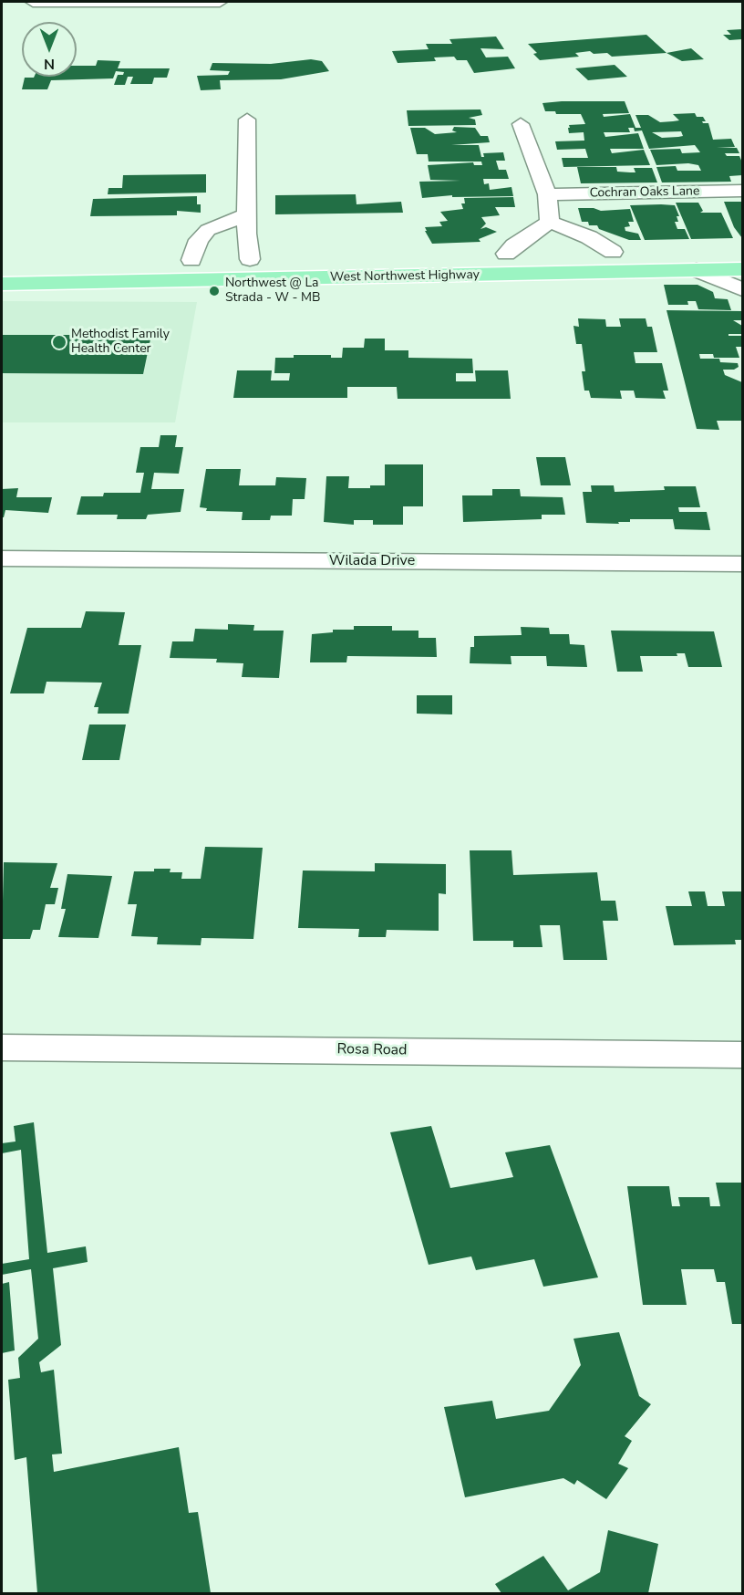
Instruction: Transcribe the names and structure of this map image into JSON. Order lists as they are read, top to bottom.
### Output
{
  "streets": {
    "main road": ["West Northwest Highway"],
    "street": ["Cochran Oaks Lane", "Wilada Drive", "Rosa Road"]
  },
  "places": ["Northwest @ La Strada - W - MB", "Methodist Family Health Center"],
  "north": "bottom"
}
